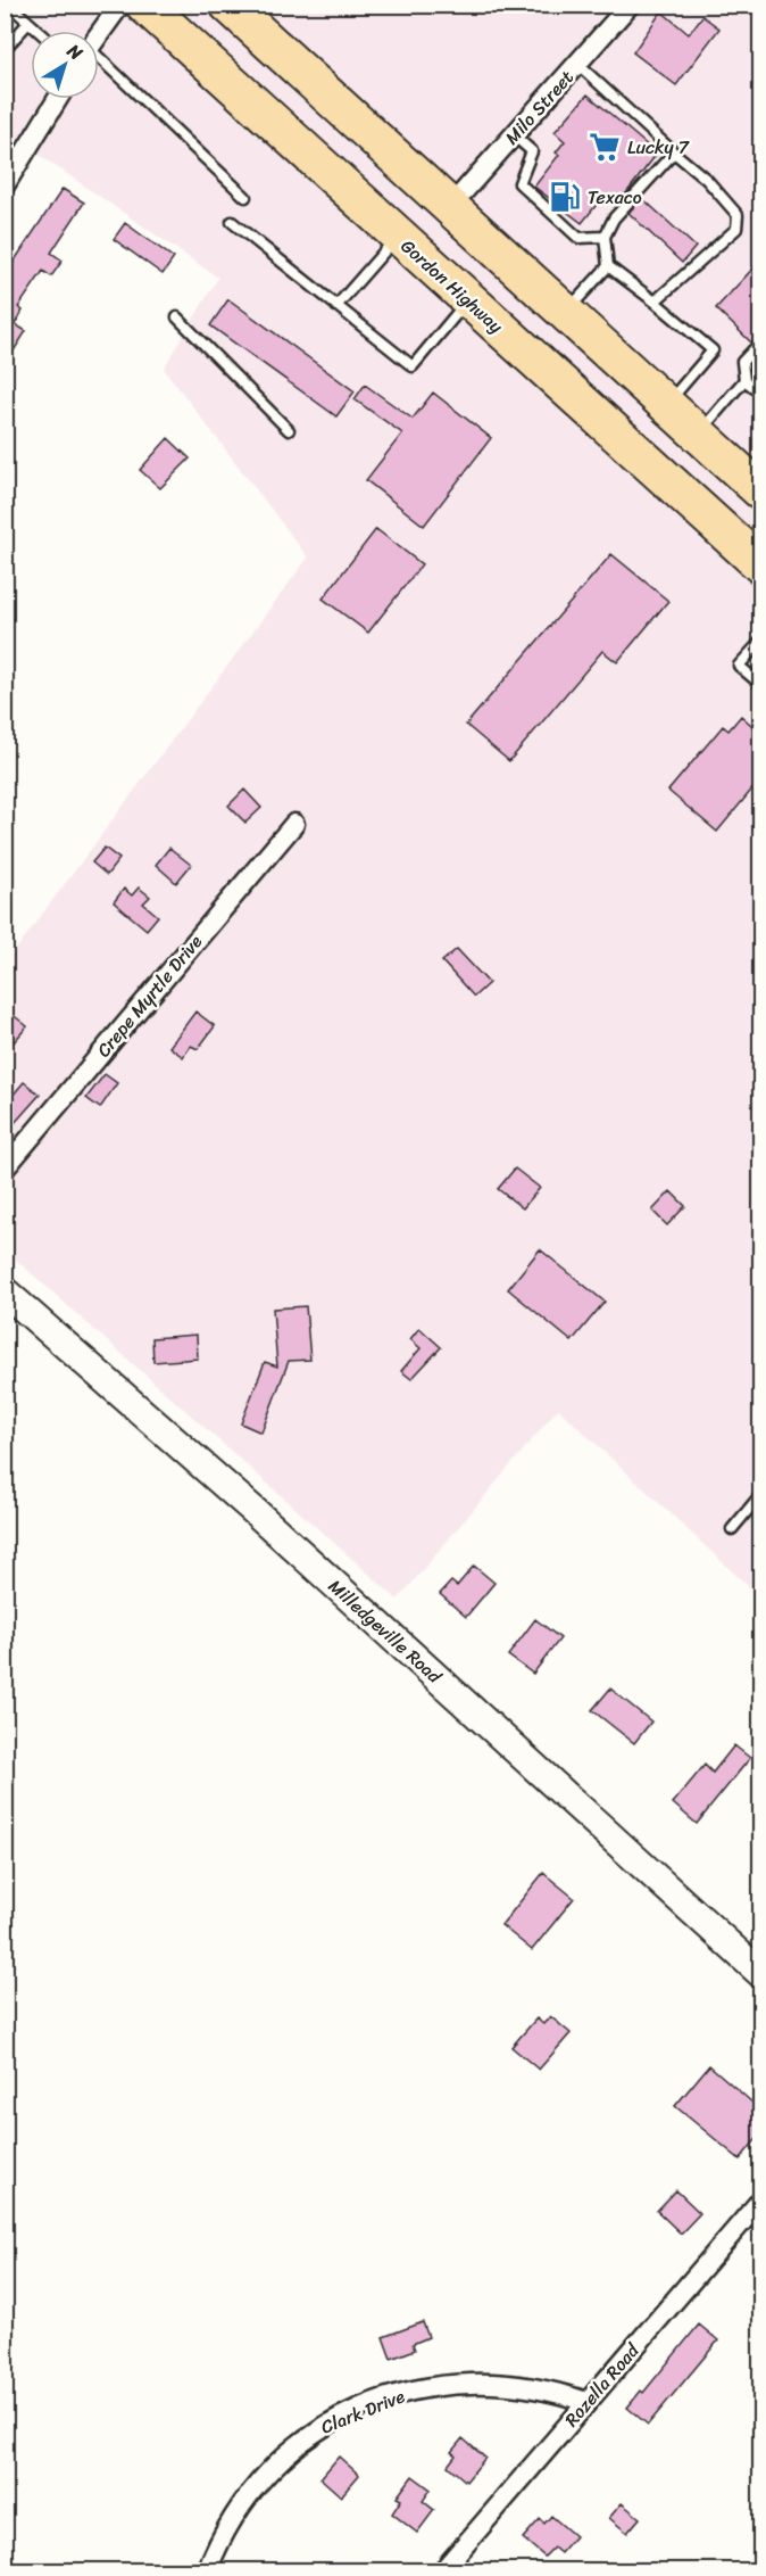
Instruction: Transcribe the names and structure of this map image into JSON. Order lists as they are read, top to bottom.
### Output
{
  "streets": {
    "highway": ["Gordon Highway"],
    "street": [
      "Milo Street",
      "Crepe Myrtle Drive",
      "Milledgeville Road",
      "Rozella Road",
      "Clark Drive"
    ]
  },
  "crossings": [
    ["Rozella Road", "Clark Drive"]
  ],
  "places": {
    "supermarket": ["Lucky 7"],
    "fuel station": ["Texaco"]
  },
  "north": "top right"
}
